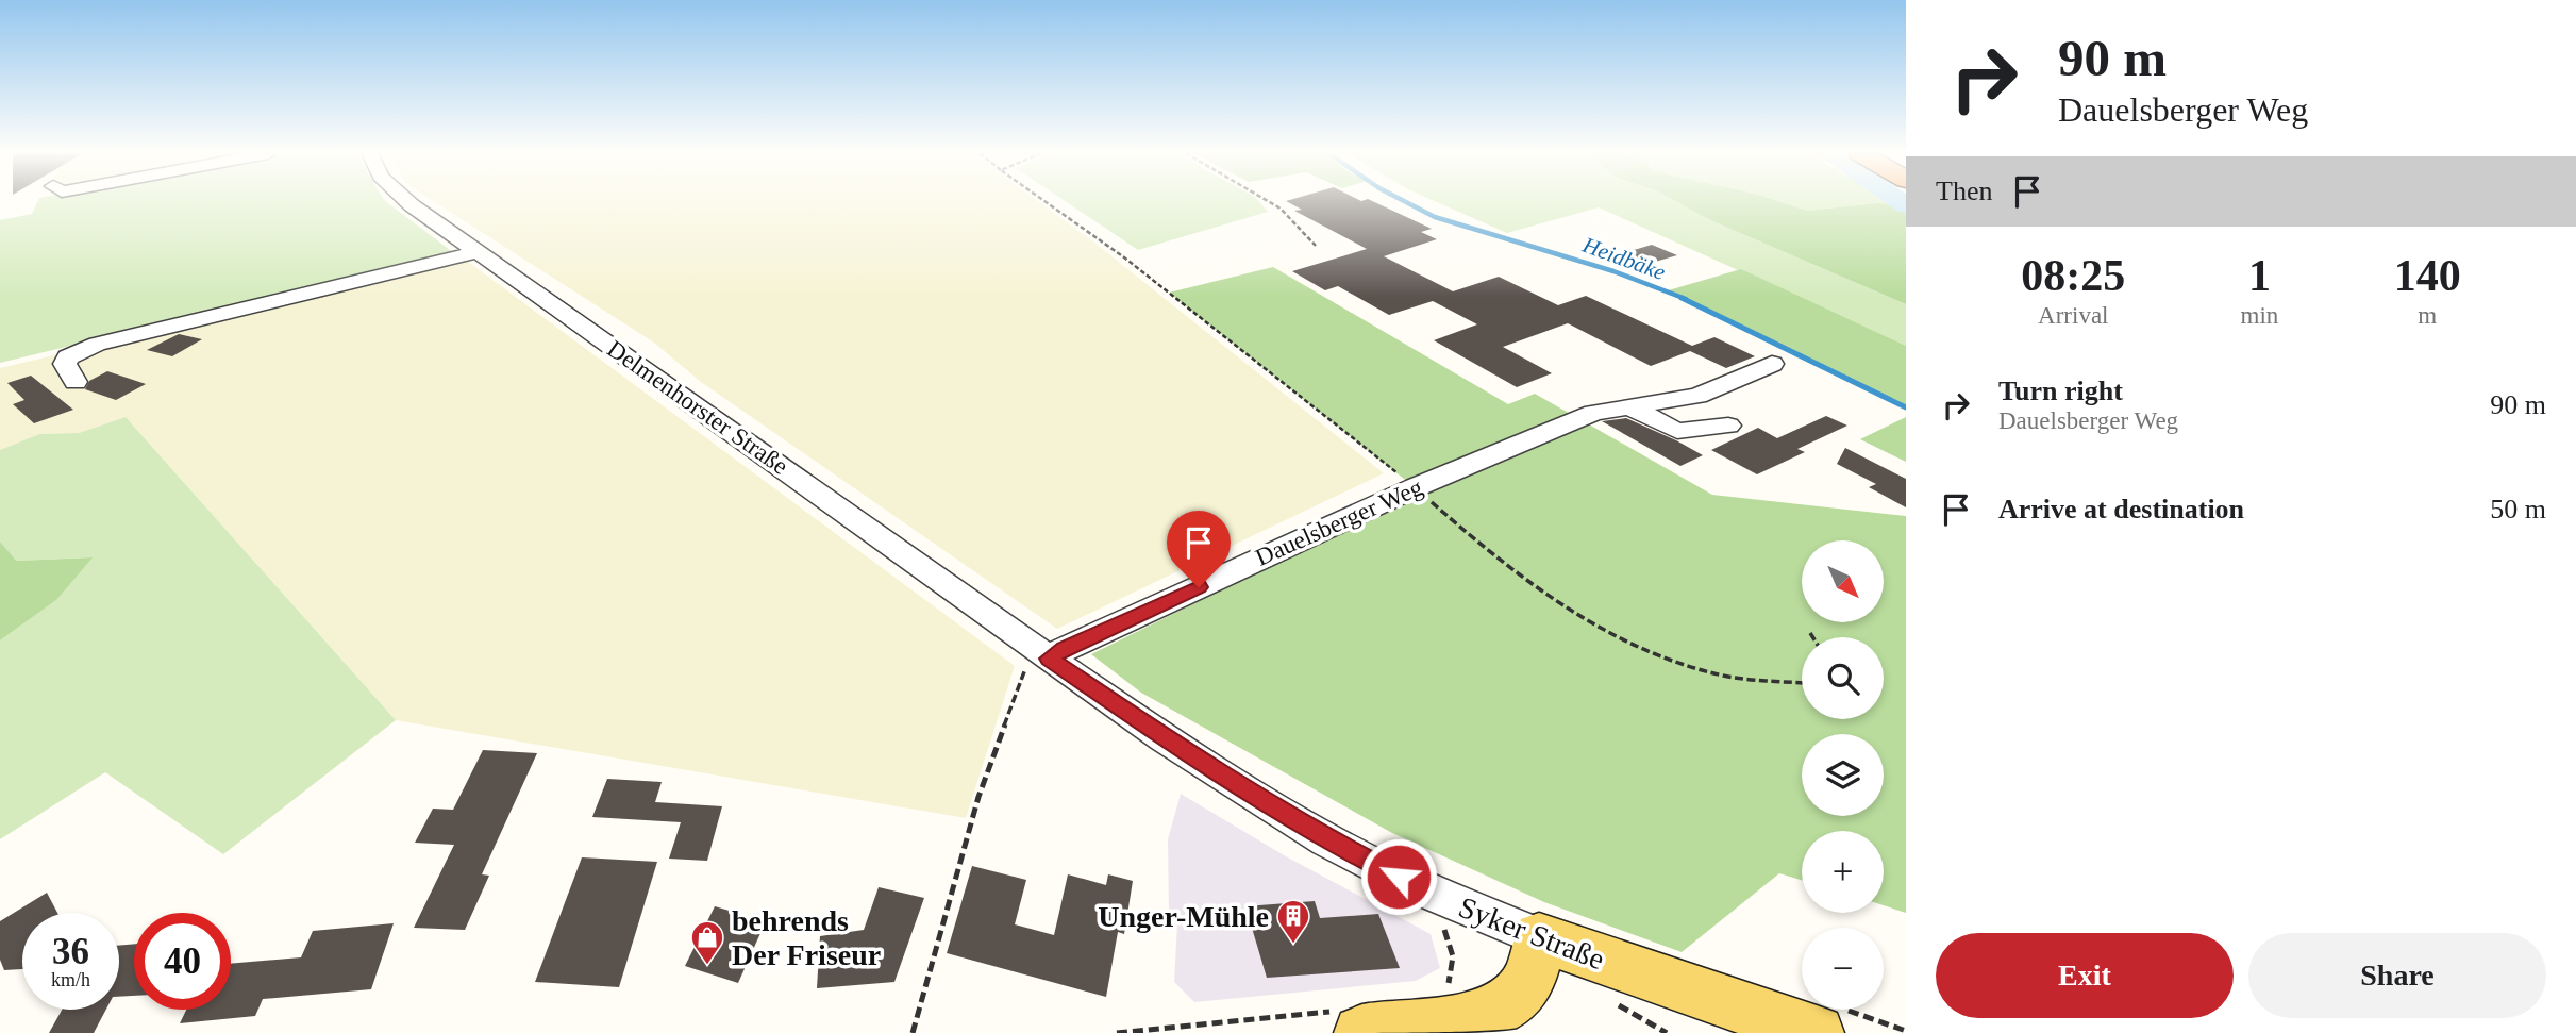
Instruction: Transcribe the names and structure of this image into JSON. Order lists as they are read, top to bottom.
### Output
{
  "streets": {
    "main road": ["Syker Straße"],
    "street": ["Delmenhorster Straße", "Dauelsberger Weg"]
  },
  "crossings": [
    ["Delmenhorster Straße", "Dauelsberger Weg"],
    ["Delmenhorster Straße", "Syker Straße"],
    ["Dauelsberger Weg", "Syker Straße"]
  ],
  "water": ["Heidbäke"],
  "places": {
    "building": ["Unger-Mühle"],
    "shop": ["behrends Der Friseur"]
  },
  "north": "bottom right",
  "page": {
    "turn": ["90 m", "Dauelsberger Weg"],
    "then": "Then",
    "eta": [
      "08:25",
      "Arrival",
      "1",
      "min",
      "140",
      "m"
    ],
    "list": [
      {
        "name": "Turn right",
        "note": "Dauelsberger Weg",
        "value": "90 m"
      },
      {
        "name": "Arrive at destination",
        "value": "50 m"
      }
    ],
    "map_buttons": ["+", "−"],
    "speed": "36 km/h",
    "limit": "40",
    "buttons": ["Exit", "Share"]
  }
}
